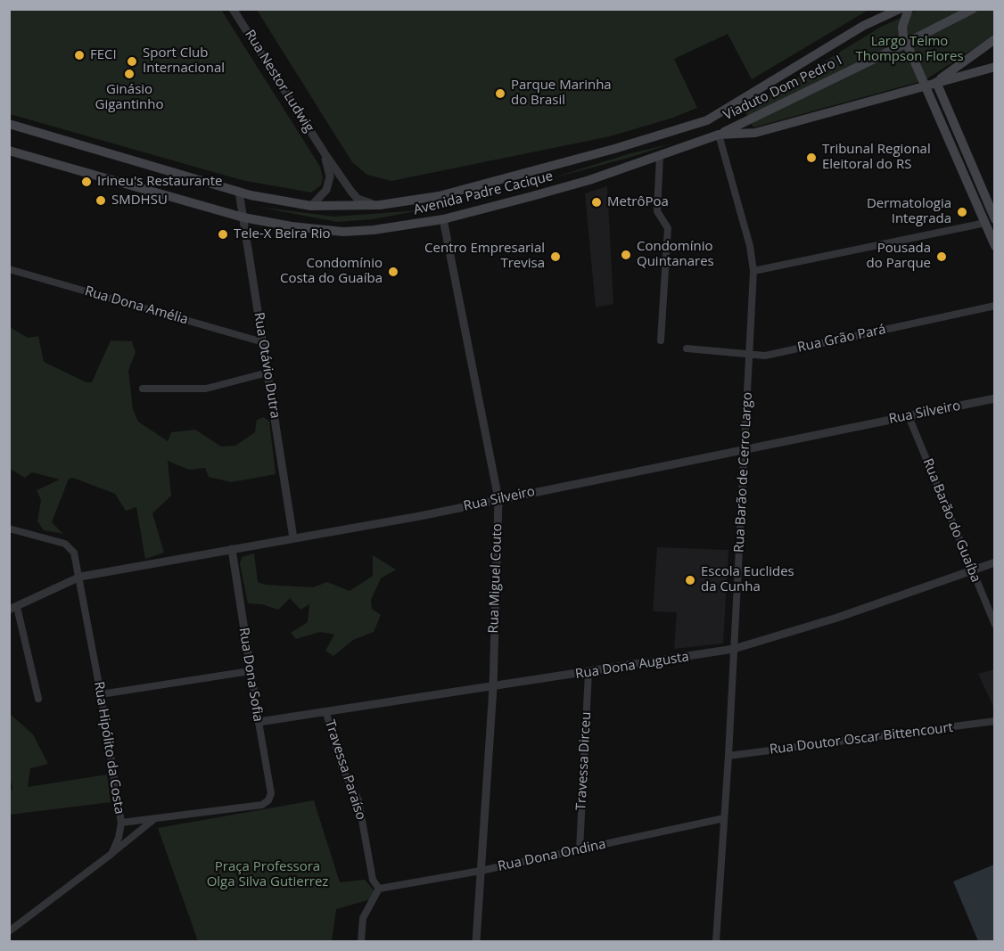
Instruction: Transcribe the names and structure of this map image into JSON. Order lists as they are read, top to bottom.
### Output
{
  "streets": {
    "main road": ["Viaduto Dom Pedro I", "Avenida Padre Cacique"],
    "street": [
      "Rua Nestor Ludwig",
      "Rua Dona Amélia",
      "Rua Grão Pará",
      "Rua Otávio Dutra",
      "Rua Silveiro",
      "Rua Barão de Cerro Largo",
      "Rua Barão do Guaíba",
      "Rua Miguel Couto",
      "Rua Dona Augusta",
      "Rua Dona Sofia",
      "Rua Doutor Oscar Bittencourt",
      "Rua Hipólito da Costa",
      "Travessa Dirceu",
      "Travessa Paraíso",
      "Rua Dona Ondina"
    ]
  },
  "crossings": [
    ["Rua Nestor Ludwig", "Avenida Padre Cacique"],
    ["Viaduto Dom Pedro I", "Avenida Padre Cacique"],
    ["Viaduto Dom Pedro I", "Rua Barão de Cerro Largo"],
    ["Avenida Padre Cacique", "Rua Otávio Dutra"],
    ["Avenida Padre Cacique", "Rua Barão de Cerro Largo"],
    ["Avenida Padre Cacique", "Rua Miguel Couto"],
    ["Rua Dona Amélia", "Rua Otávio Dutra"],
    ["Rua Grão Pará", "Rua Barão de Cerro Largo"],
    ["Rua Otávio Dutra", "Rua Silveiro"],
    ["Rua Silveiro", "Rua Barão de Cerro Largo"],
    ["Rua Silveiro", "Rua Barão do Guaíba"],
    ["Rua Silveiro", "Rua Miguel Couto"],
    ["Rua Silveiro", "Rua Dona Sofia"],
    ["Rua Silveiro", "Rua Hipólito da Costa"],
    ["Rua Barão de Cerro Largo", "Rua Dona Augusta"],
    ["Rua Barão de Cerro Largo", "Rua Doutor Oscar Bittencourt"],
    ["Rua Barão de Cerro Largo", "Rua Dona Ondina"],
    ["Rua Barão do Guaíba", "Rua Dona Augusta"],
    ["Rua Miguel Couto", "Rua Dona Augusta"],
    ["Rua Miguel Couto", "Rua Dona Ondina"],
    ["Rua Dona Augusta", "Rua Dona Sofia"],
    ["Rua Dona Augusta", "Travessa Dirceu"],
    ["Rua Dona Augusta", "Travessa Paraíso"],
    ["Travessa Dirceu", "Rua Dona Ondina"],
    ["Travessa Paraíso", "Rua Dona Ondina"]
  ],
  "parks": ["Largo Telmo Thompson Flores", "Praça Professora Olga Silva Gutierrez"],
  "places": [
    "FECI",
    "Sport Club Internacional",
    "Ginásio Gigantinho",
    "Parque Marinha do Brasil",
    "Tribunal Regional Eleitoral do RS",
    "Irineu's Restaurante",
    "SMDHSU",
    "MetrôPoa",
    "Dermatologia Integrada",
    "Tele-X Beira Rio",
    "Condomínio Quintanares",
    "Centro Empresarial Trevisa",
    "Pousada do Parque",
    "Condomínio Costa do Guaíba",
    "Escola Euclides da Cunha"
  ]
}
